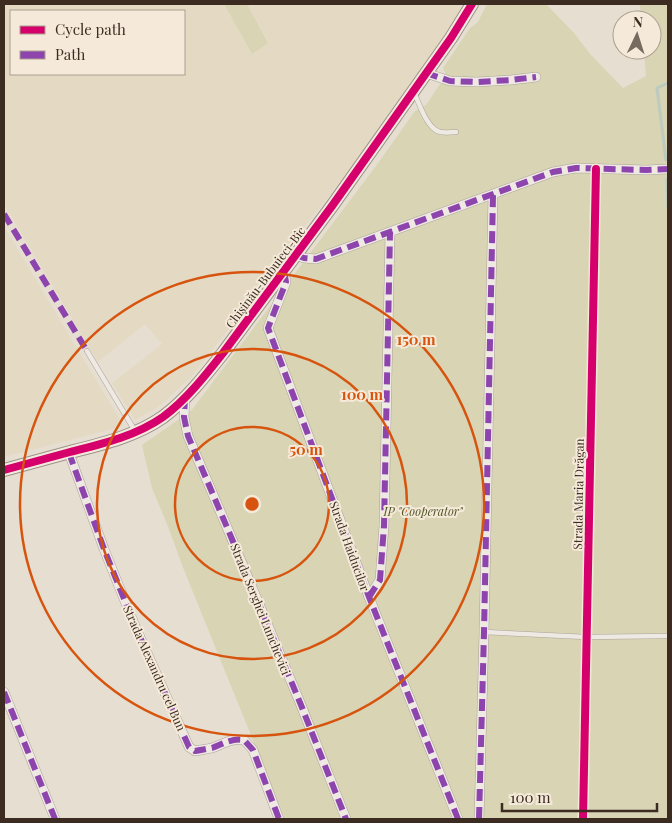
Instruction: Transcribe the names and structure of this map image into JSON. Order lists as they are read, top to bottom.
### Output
{
  "streets": {
    "street": [
      "Chișinău-Bubuieci-Bîc",
      "Strada Maria Drăgan",
      "Strada Haiducilor",
      "Strada Serghei Lunchevici",
      "Strada Alexandru cel Bun"
    ]
  },
  "crossings": [
    ["Chișinău-Bubuieci-Bîc", "Strada Haiducilor"],
    ["Chișinău-Bubuieci-Bîc", "Strada Serghei Lunchevici"],
    ["Chișinău-Bubuieci-Bîc", "Strada Alexandru cel Bun"]
  ],
  "parks": ["IP \"Cooperator\""],
  "legend": ["Cycle path", "Path"],
  "scale_bar": "100 m",
  "north": "top",
  "rings": ["150 m", "100 m", "50 m"]
}
